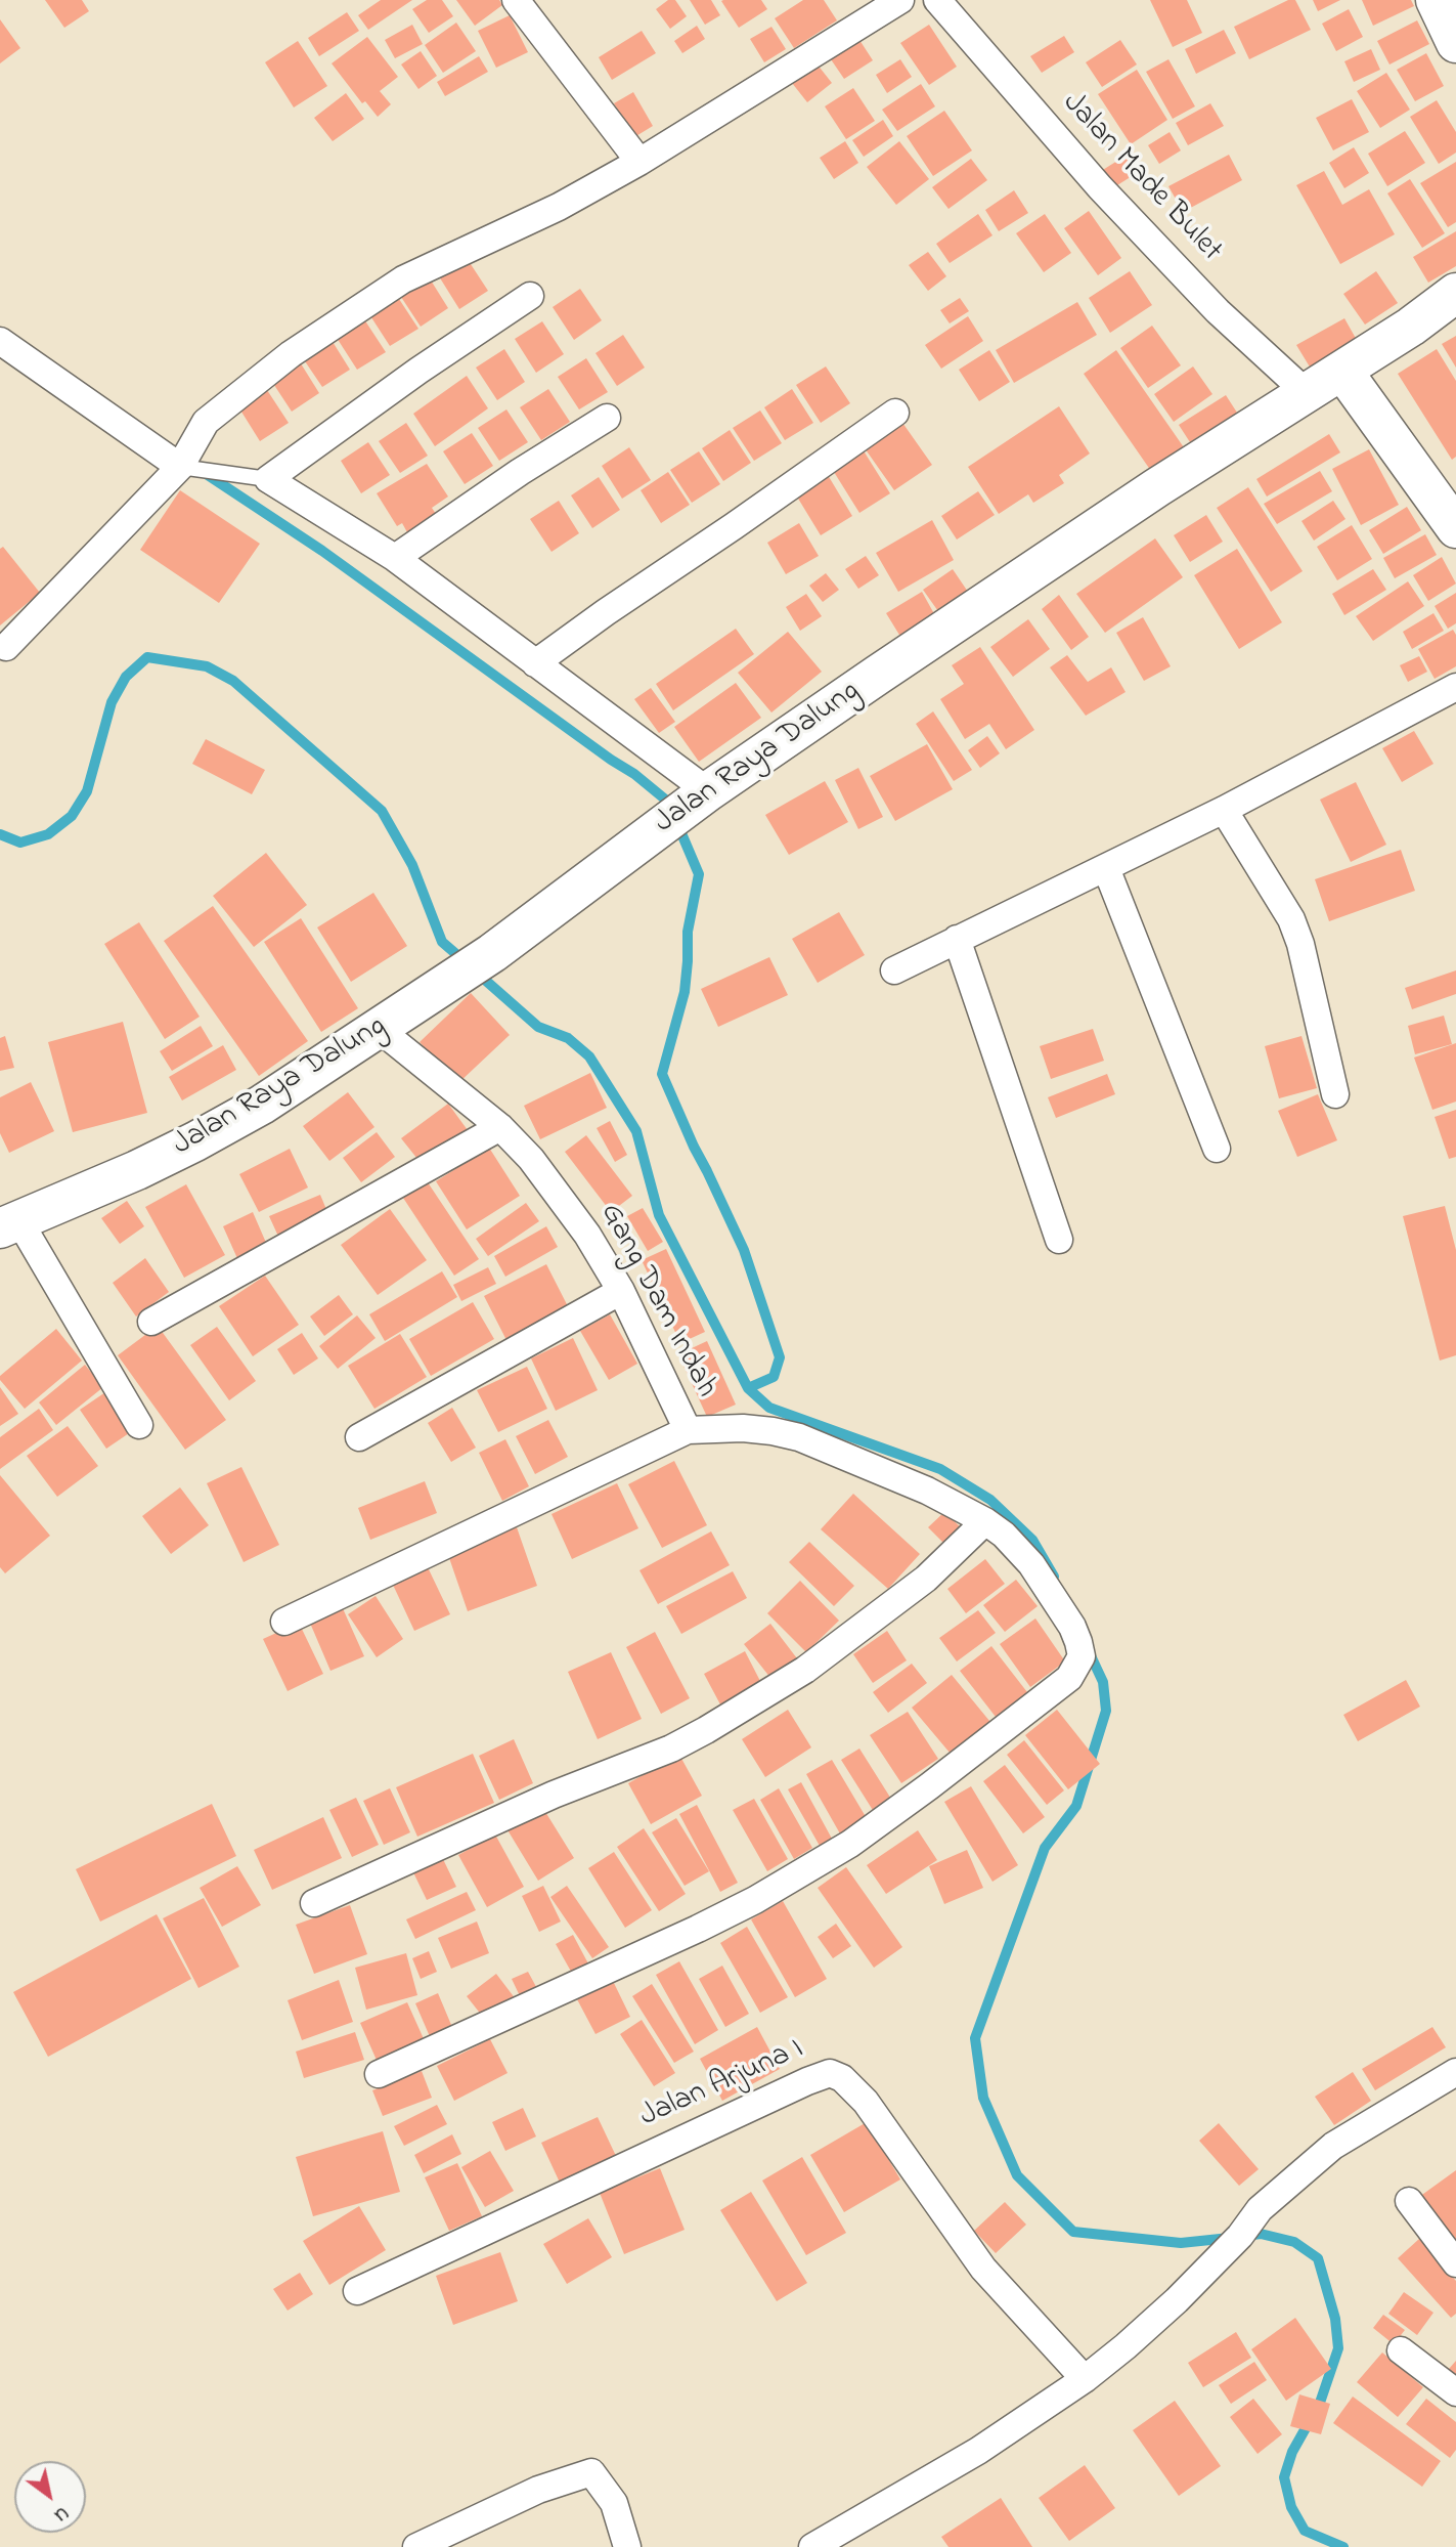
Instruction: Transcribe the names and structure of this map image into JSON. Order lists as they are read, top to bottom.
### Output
{
  "streets": {
    "street": [
      "Jalan Made Bulet",
      "Jalan Raya Dalung",
      "Gang Dam Indah",
      "Jalan Arjuna I"
    ]
  },
  "crossings": [
    ["Jalan Made Bulet", "Jalan Raya Dalung"],
    ["Jalan Raya Dalung", "Gang Dam Indah"]
  ],
  "north": "bottom right"
}
